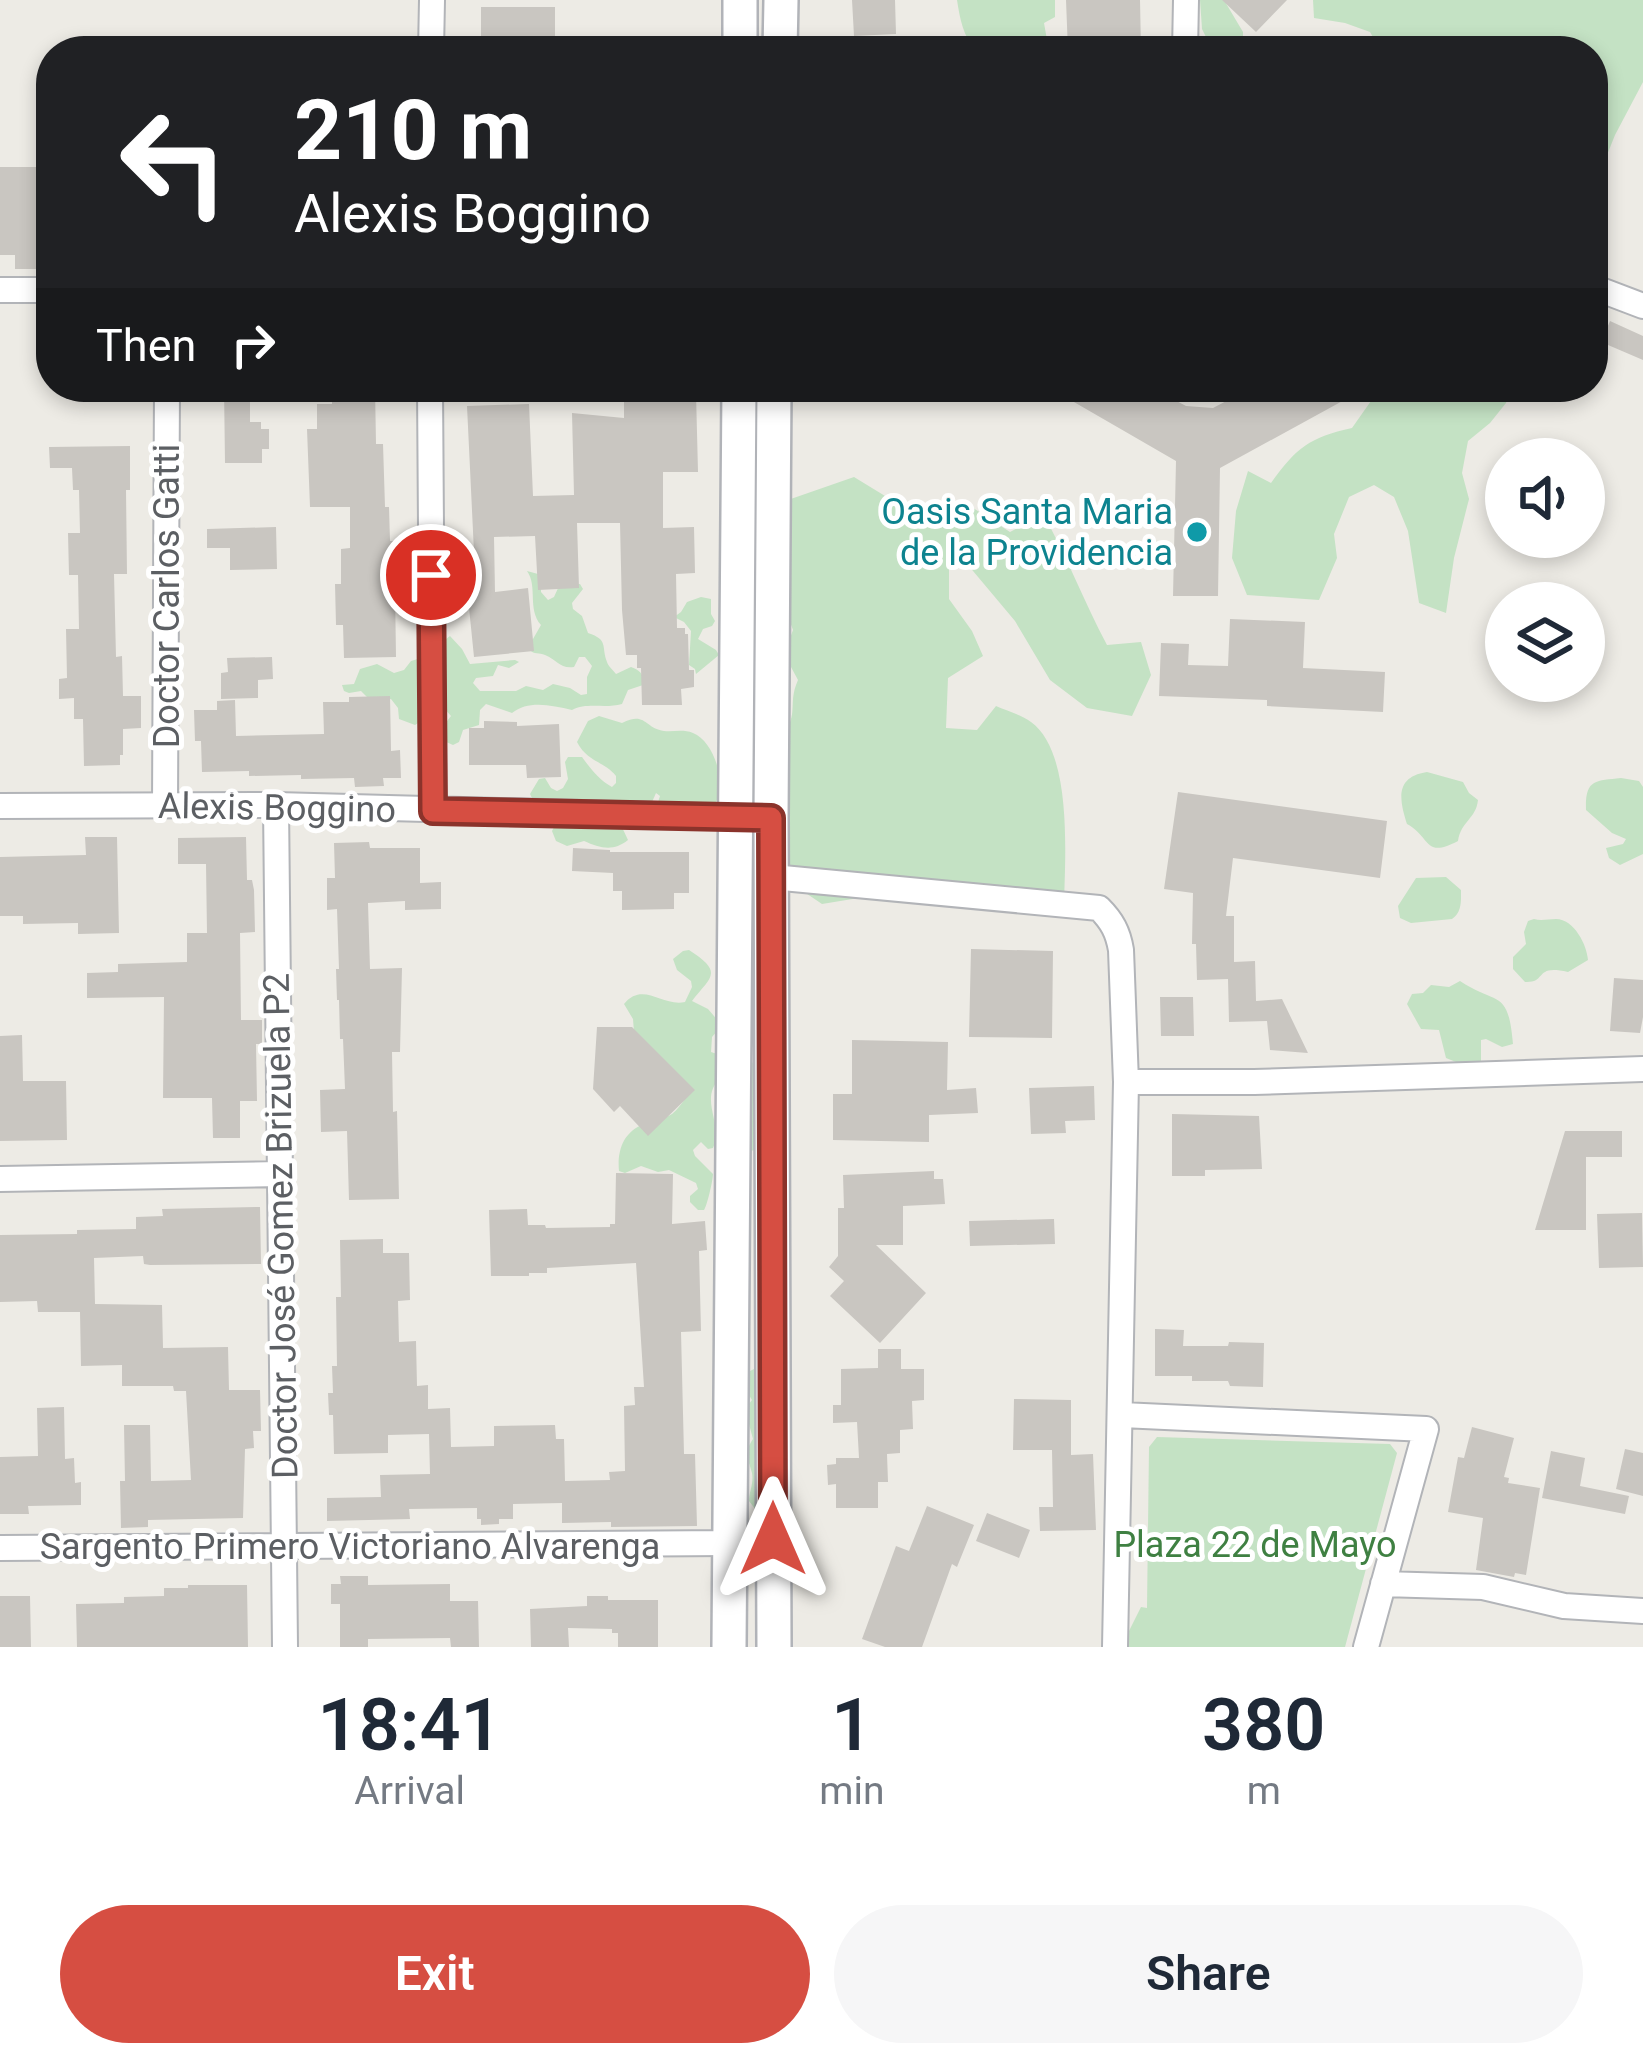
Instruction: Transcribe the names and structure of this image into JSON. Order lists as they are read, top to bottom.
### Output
{
  "streets": {
    "street": [
      "Doctor Carlos Gatti",
      "Alexis Boggino",
      "Doctor José Gomez Brizuela P2",
      "Sargento Primero Victoriano Alvarenga"
    ]
  },
  "crossings": [
    ["Doctor Carlos Gatti", "Alexis Boggino"],
    ["Alexis Boggino", "Doctor José Gomez Brizuela P2"],
    ["Doctor José Gomez Brizuela P2", "Sargento Primero Victoriano Alvarenga"]
  ],
  "parks": ["Plaza 22 de Mayo"],
  "places": ["Oasis Santa Maria de la Providencia"],
  "page": {
    "turn": ["210 m", "Alexis Boggino"],
    "then": "Then",
    "eta": [
      "18:41",
      "Arrival",
      "1",
      "min",
      "380",
      "m"
    ],
    "buttons": ["Exit", "Share"]
  }
}
